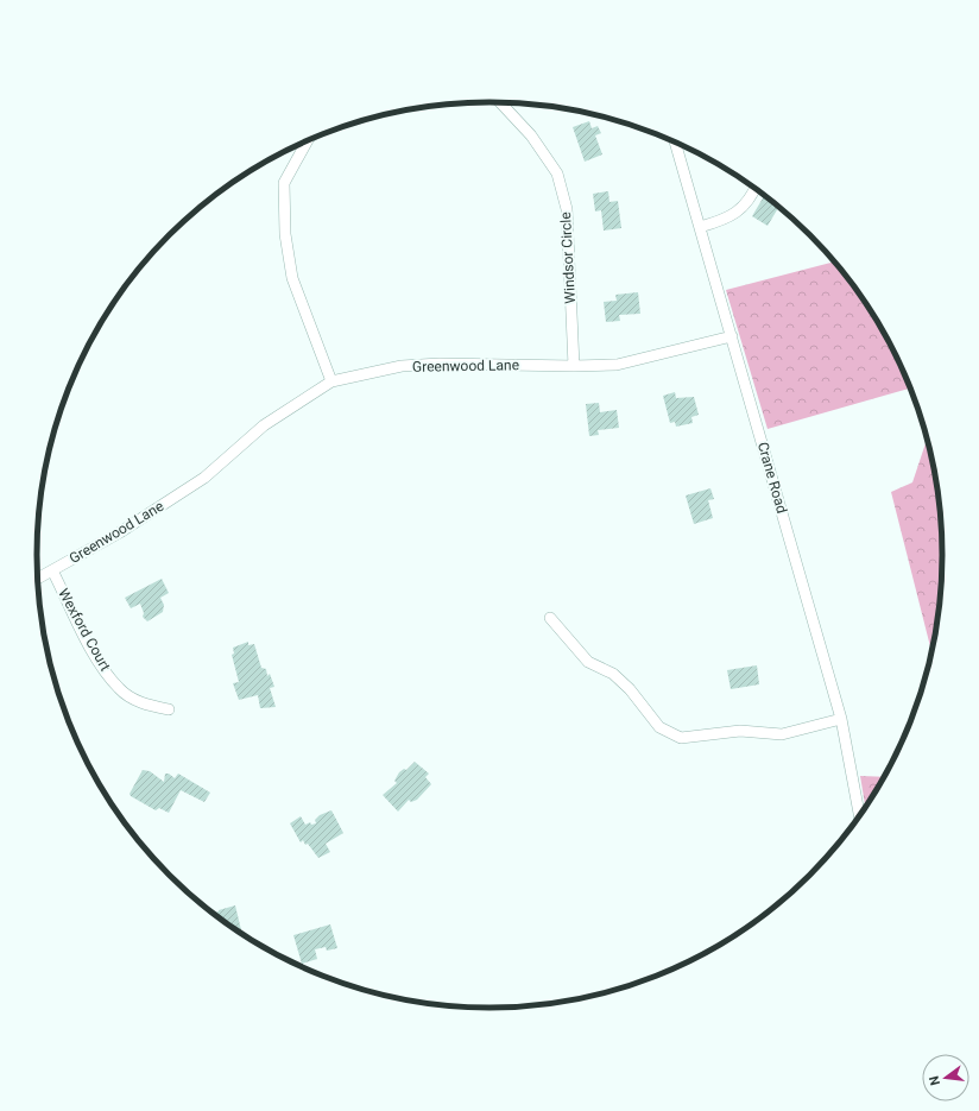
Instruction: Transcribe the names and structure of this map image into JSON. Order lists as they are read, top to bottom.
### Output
{
  "streets": {
    "street": [
      "Windsor Circle",
      "Greenwood Lane",
      "Crane Road",
      "Wexford Court"
    ]
  },
  "crossings": [
    ["Windsor Circle", "Greenwood Lane"],
    ["Greenwood Lane", "Crane Road"],
    ["Greenwood Lane", "Wexford Court"]
  ],
  "north": "left"
}
